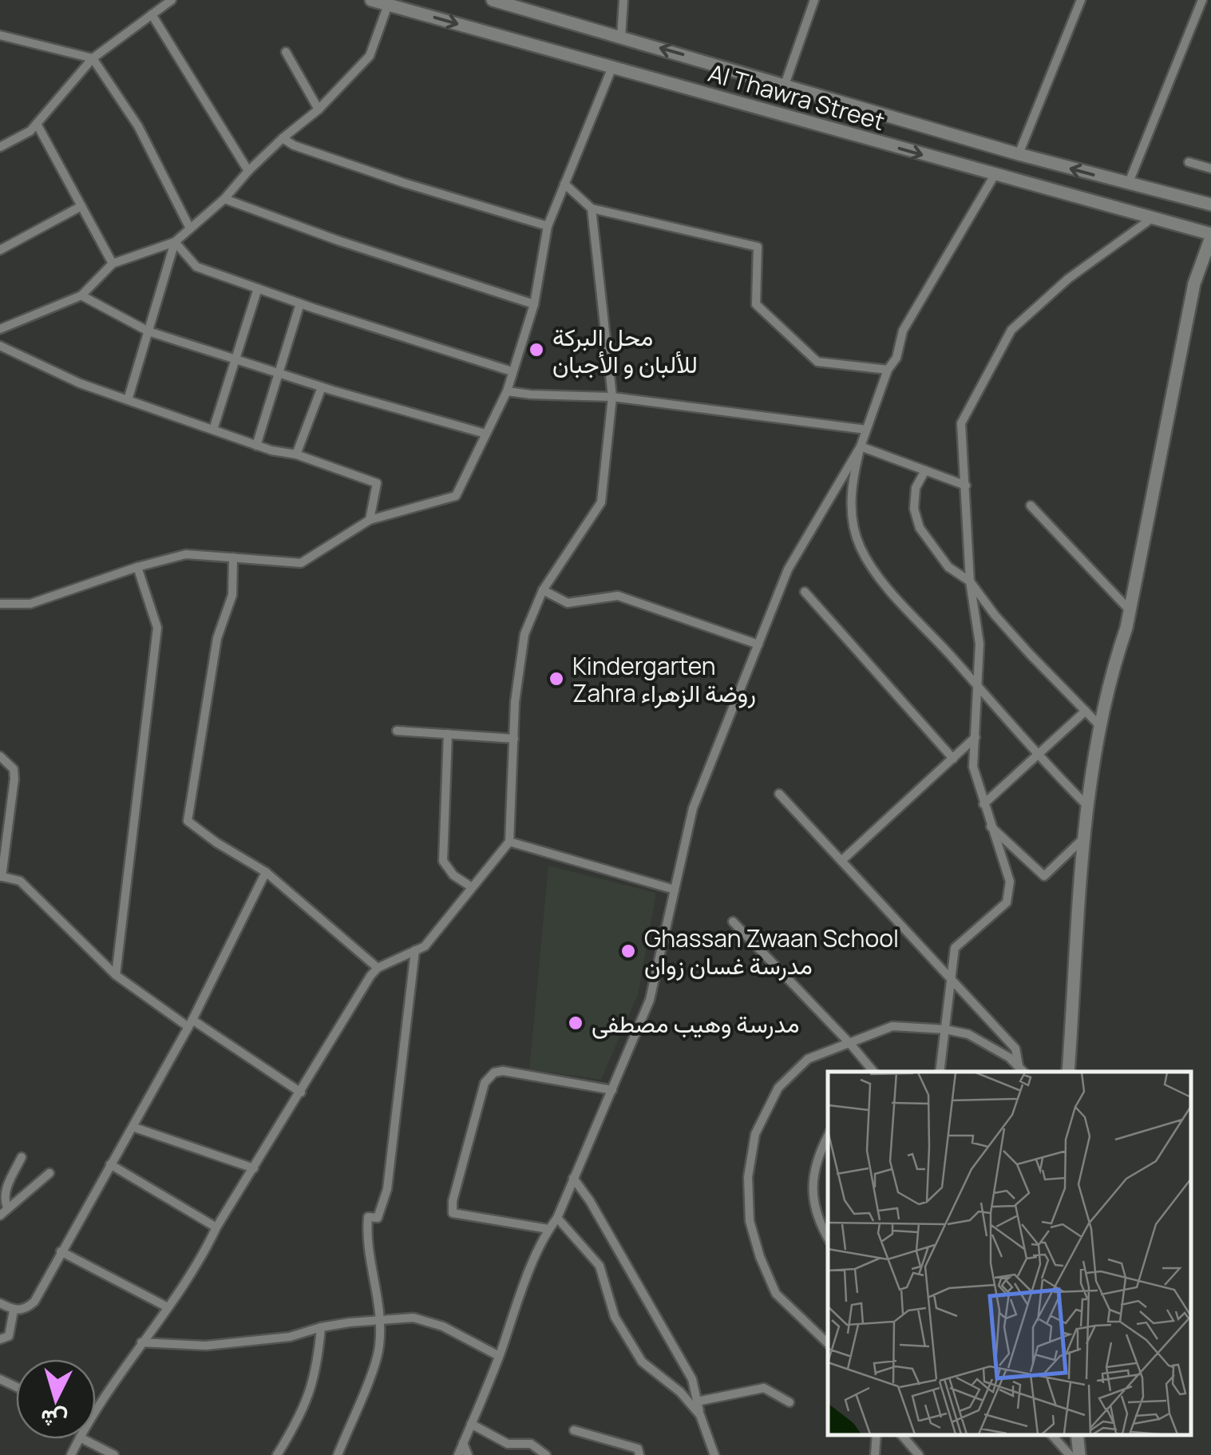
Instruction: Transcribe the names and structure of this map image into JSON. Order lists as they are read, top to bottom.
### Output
{
  "streets": {
    "main road": ["Al Thawra Street"]
  },
  "places": [
    "محل البركة للألبان و الأجبان",
    "Kindergarten Zahra روضة الزهراء",
    "Ghassan Zwaan School مدرسة غسان زوان",
    "مدرسة وهيب مصطفى"
  ],
  "north": "bottom"
}
